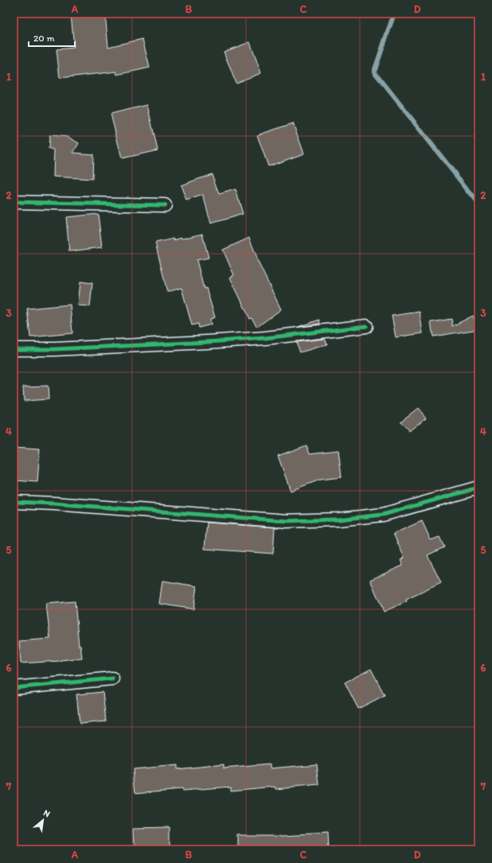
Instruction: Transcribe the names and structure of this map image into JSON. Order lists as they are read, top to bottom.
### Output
{
  "scale_bar": "20 m",
  "north": "top right",
  "grid": {
    "columns": [
      "A",
      "B",
      "C",
      "D"
    ],
    "rows": [
      "1",
      "2",
      "3",
      "4",
      "5",
      "6",
      "7"
    ]
  }
}
